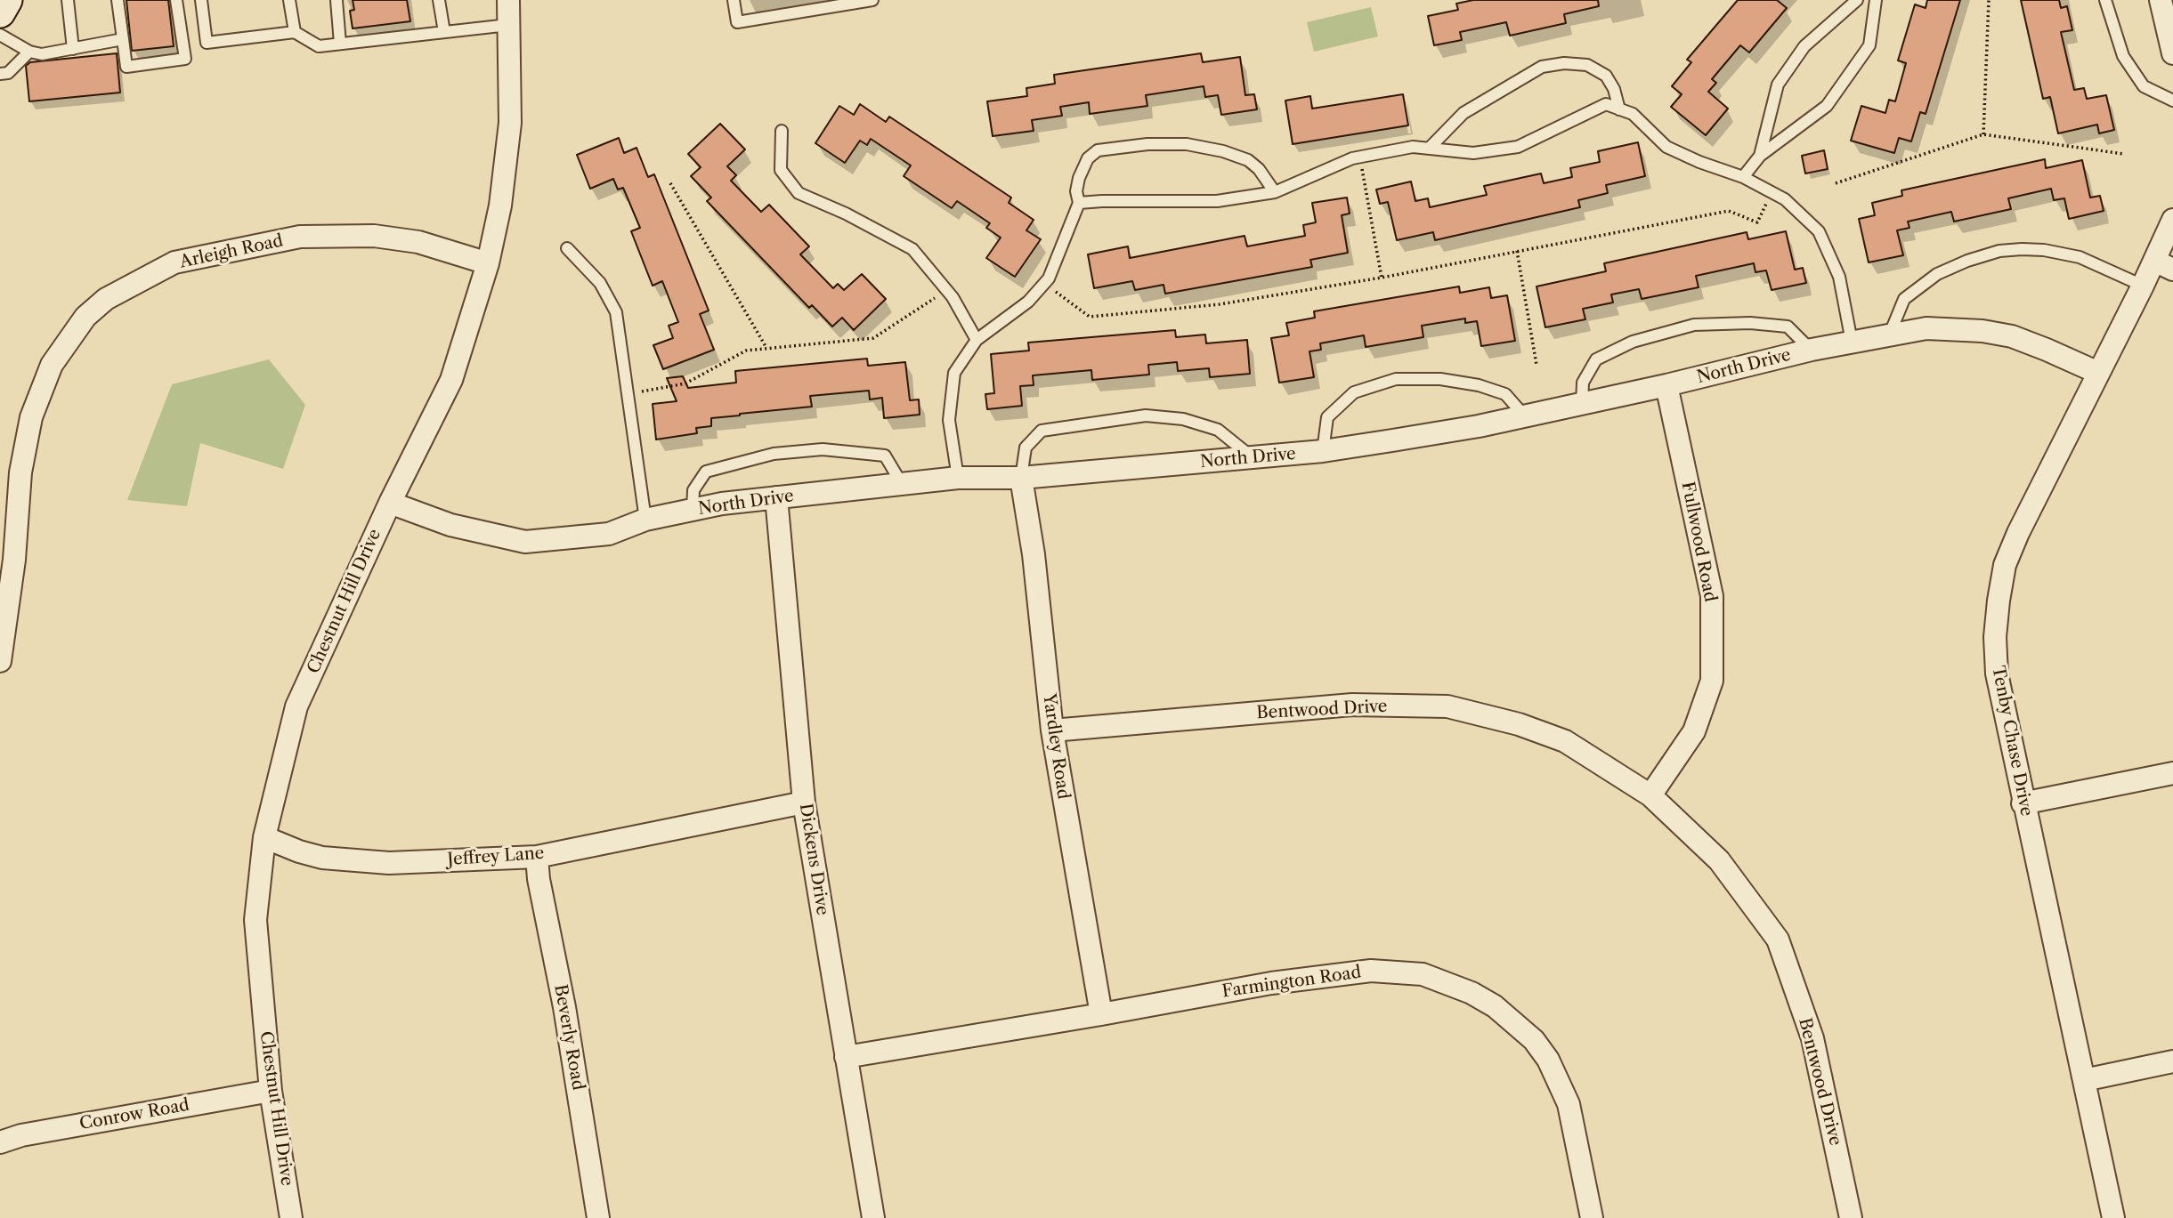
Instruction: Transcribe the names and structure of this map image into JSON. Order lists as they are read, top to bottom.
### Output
{
  "streets": {
    "street": [
      "Arleigh Road",
      "North Drive",
      "Fullwood Road",
      "Chestnut Hill Drive",
      "Bentwood Drive",
      "Tenby Chase Drive",
      "Yardley Road",
      "Jeffrey Lane",
      "Dickens Drive",
      "Farmington Road",
      "Beverly Road",
      "Conrow Road"
    ]
  },
  "crossings": [
    ["Arleigh Road", "Chestnut Hill Drive"],
    ["North Drive", "Fullwood Road"],
    ["North Drive", "Chestnut Hill Drive"],
    ["North Drive", "Tenby Chase Drive"],
    ["North Drive", "Yardley Road"],
    ["North Drive", "Dickens Drive"],
    ["Fullwood Road", "Bentwood Drive"],
    ["Chestnut Hill Drive", "Jeffrey Lane"],
    ["Chestnut Hill Drive", "Conrow Road"],
    ["Bentwood Drive", "Yardley Road"],
    ["Yardley Road", "Farmington Road"],
    ["Jeffrey Lane", "Dickens Drive"],
    ["Jeffrey Lane", "Beverly Road"],
    ["Dickens Drive", "Farmington Road"]
  ]
}
